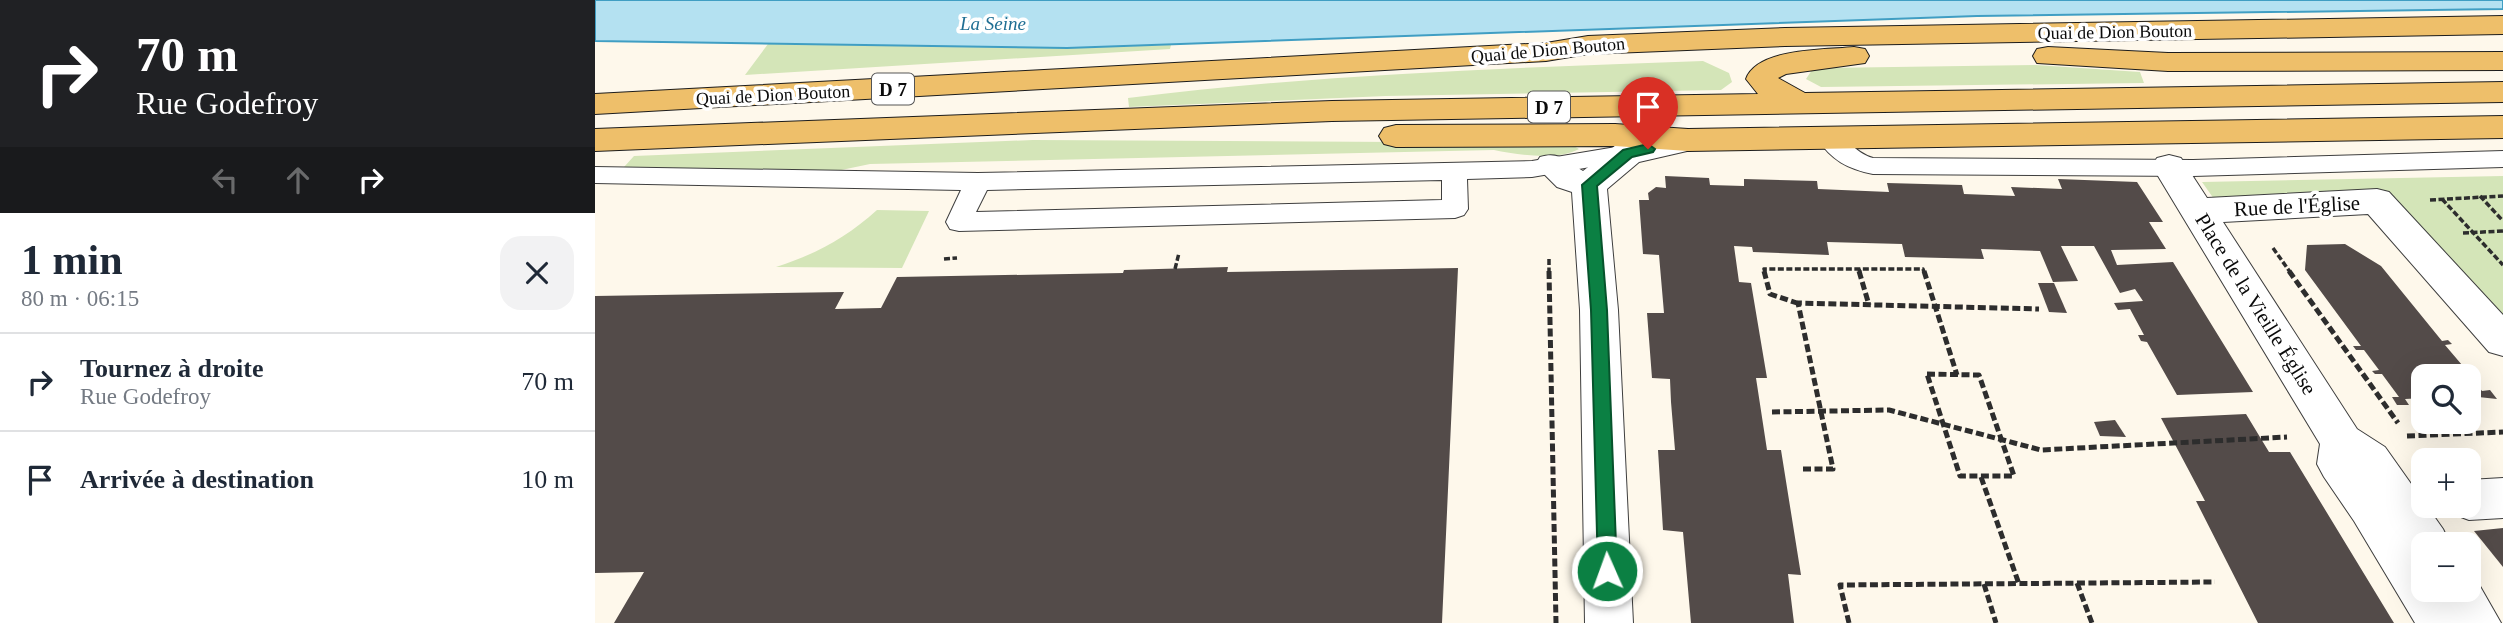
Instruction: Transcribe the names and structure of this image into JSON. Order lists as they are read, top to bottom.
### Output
{
  "streets": {
    "main road": ["Quai de Dion Bouton", "D 7"],
    "street": ["Rue de l'Église", "Place de la Vieille Église"]
  },
  "crossings": [
    ["Rue de l'Église", "Place de la Vieille Église"]
  ],
  "water": ["La Seine"],
  "page": {
    "turn": ["70 m", "Rue Godefroy"],
    "heading": ["1 min", "80 m · 06:15"],
    "list": [
      {
        "name": "Tournez à droite",
        "note": "Rue Godefroy",
        "value": "70 m"
      },
      {
        "name": "Arrivée à destination",
        "value": "10 m"
      }
    ],
    "map_buttons": ["+", "−"]
  }
}
